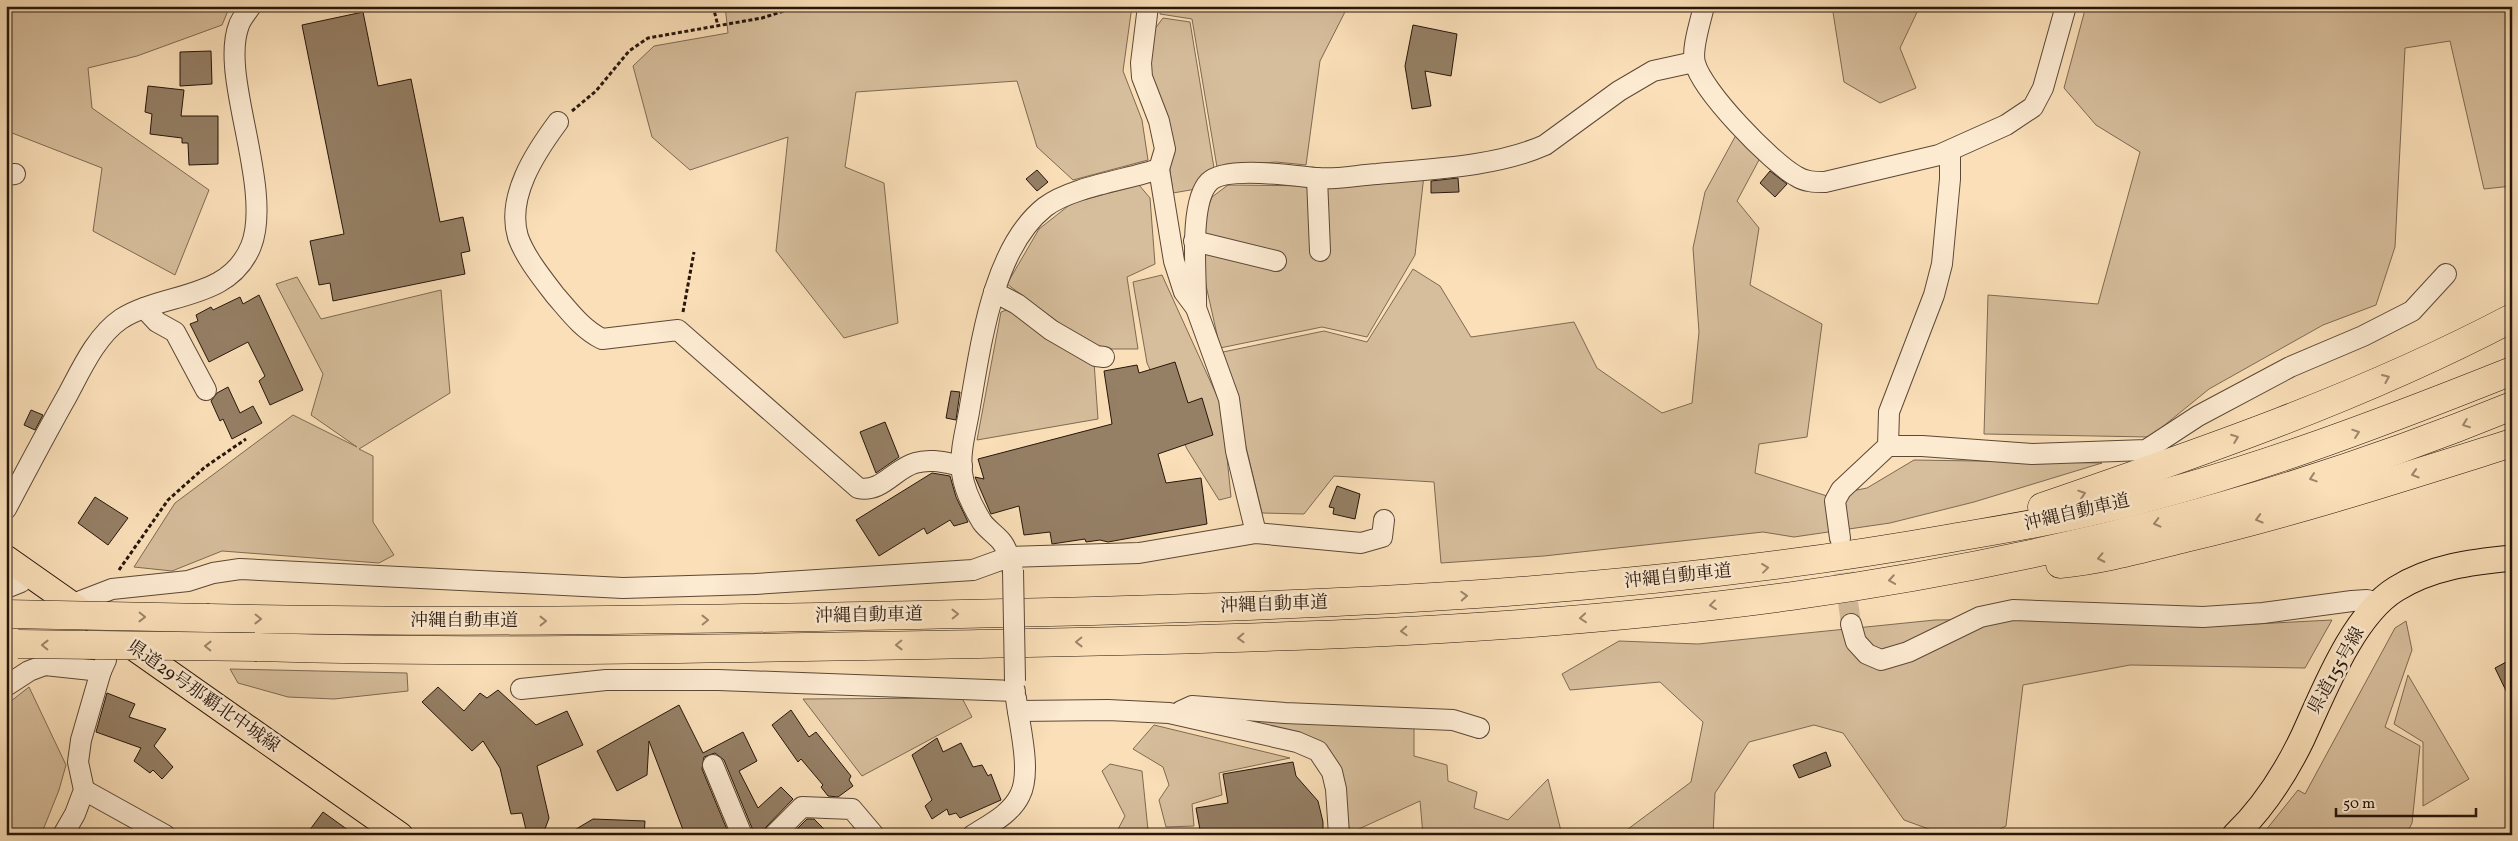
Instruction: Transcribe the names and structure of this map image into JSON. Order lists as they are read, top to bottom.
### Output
{
  "streets": {
    "highway": ["沖縄自動車道"],
    "main road": ["県道155号線", "県道29号那覇北中城線"]
  },
  "scale_bar": "50 m"
}
